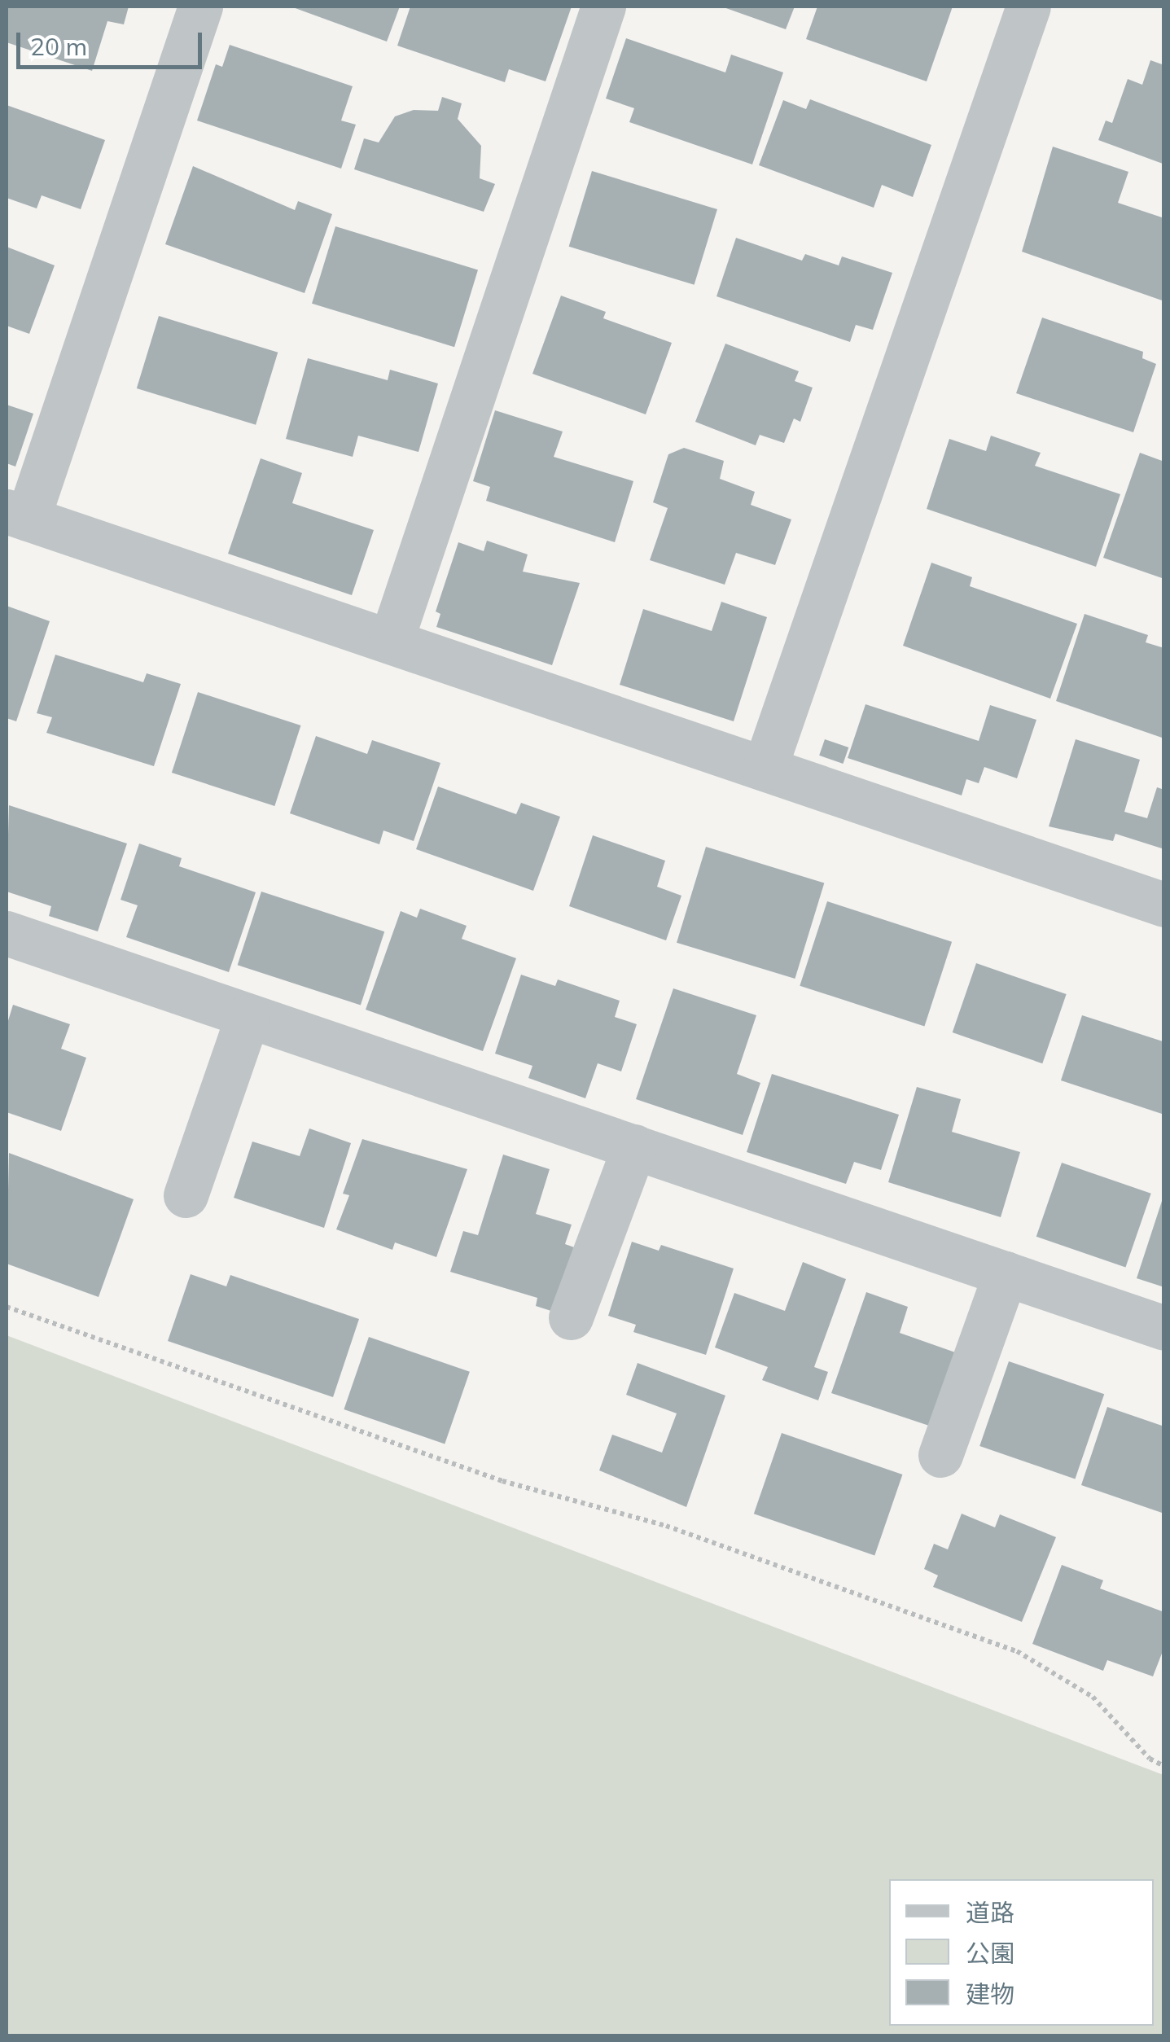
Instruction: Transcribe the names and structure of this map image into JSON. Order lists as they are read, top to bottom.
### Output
{
  "legend": ["道路", "公園", "建物"],
  "scale_bar": "20 m"
}
